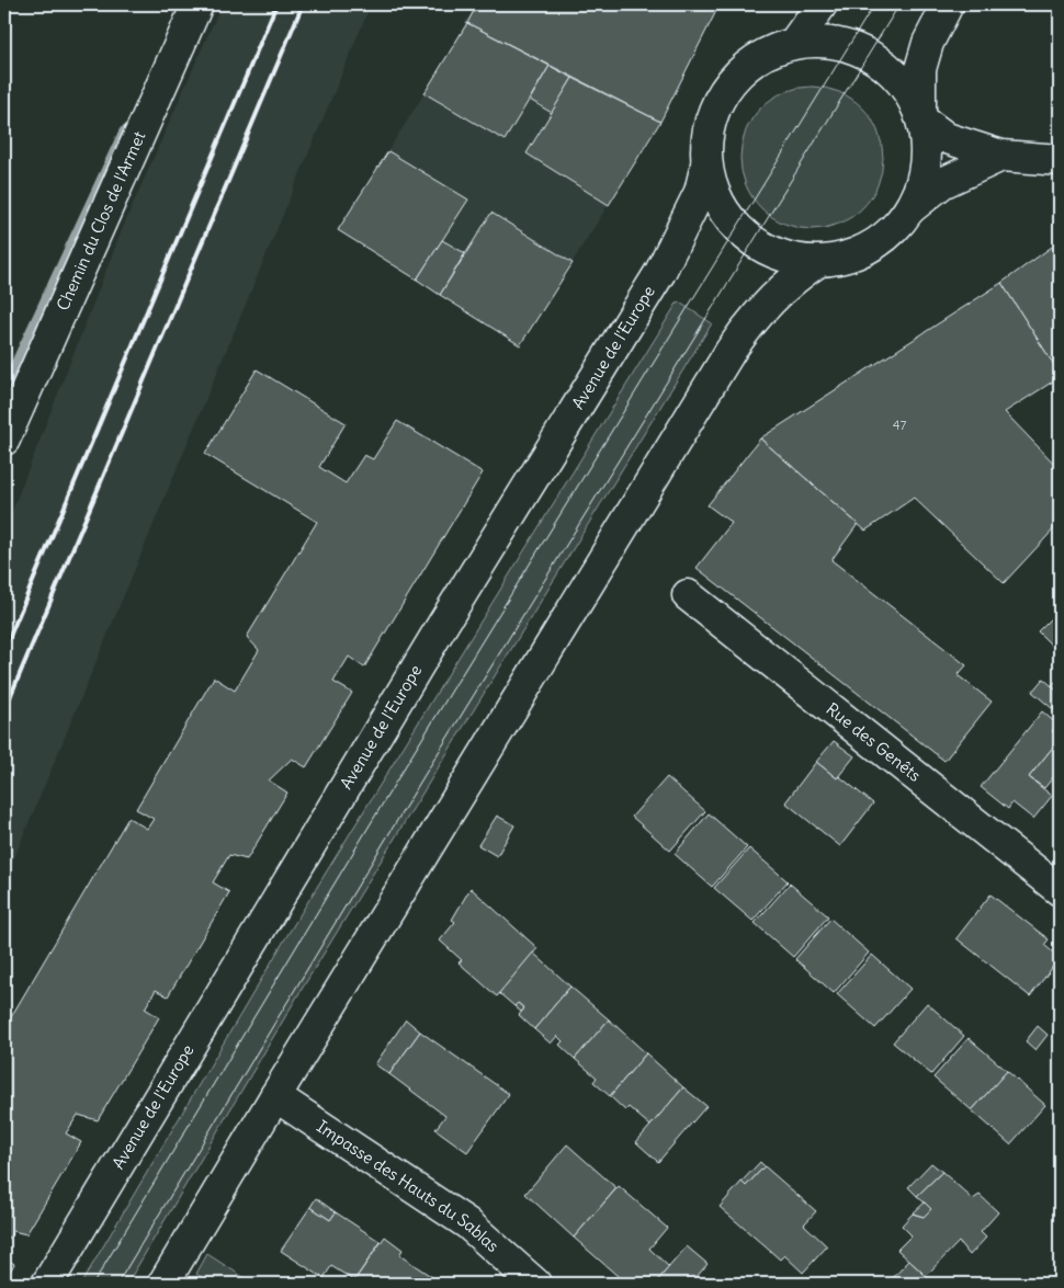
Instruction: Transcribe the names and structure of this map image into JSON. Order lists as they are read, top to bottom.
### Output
{
  "streets": {
    "main road": [
      "Chemin du Clos de l'Armet",
      "Avenue de l'Europe",
      "Rue des Genêts",
      "Impasse des Hauts du Sablas"
    ]
  },
  "house_numbers": ["47"]
}
